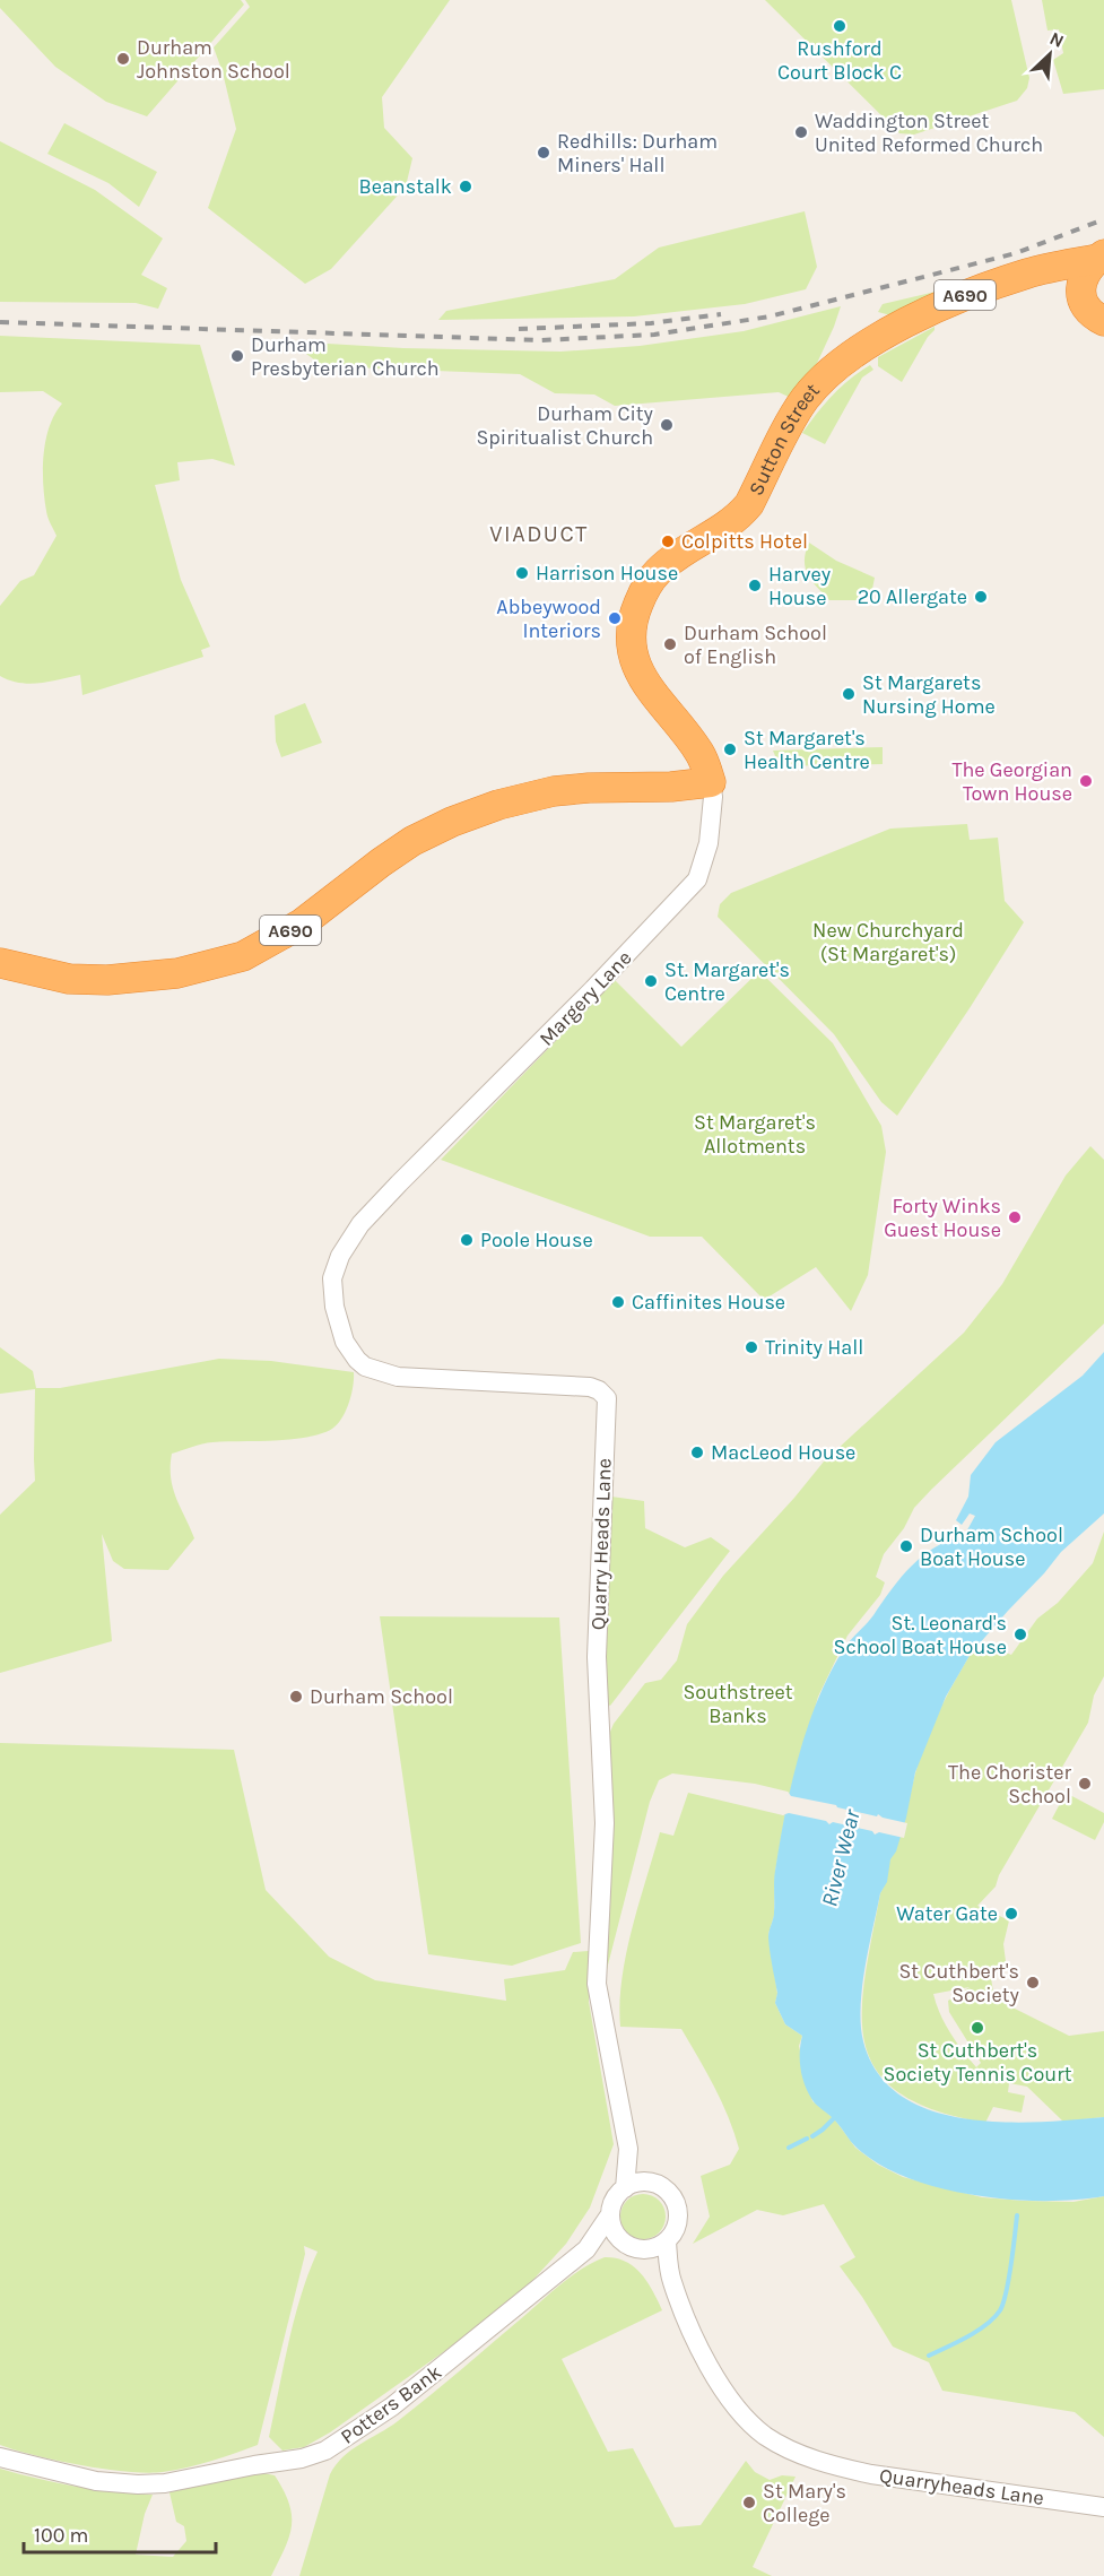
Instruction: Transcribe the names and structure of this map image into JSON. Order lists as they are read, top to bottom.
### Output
{
  "streets": {
    "highway": ["A690", "Sutton Street"],
    "street": [
      "Margery Lane",
      "Quarry Heads Lane",
      "Potters Bank",
      "Quarryheads Lane"
    ]
  },
  "crossings": [
    ["A690", "Sutton Street"],
    ["A690", "Margery Lane"],
    ["Sutton Street", "Margery Lane"],
    ["Margery Lane", "Quarry Heads Lane"],
    ["Quarry Heads Lane", "Potters Bank"]
  ],
  "districts": ["VIADUCT"],
  "water": ["River Wear"],
  "parks": ["New Churchyard (St Margaret's)", "St Margaret's Allotments", "Southstreet Banks"],
  "places": [
    "Rushford Court Block C",
    "Durham Johnston School",
    "Waddington Street United Reformed Church",
    "Redhills: Durham Miners' Hall",
    "Beanstalk",
    "Durham Presbyterian Church",
    "Durham City Spiritualist Church",
    "Colpitts Hotel",
    "Harrison House",
    "Harvey House",
    "20 Allergate",
    "Abbeywood Interiors",
    "Durham School of English",
    "St Margarets Nursing Home",
    "St Margaret's Health Centre",
    "The Georgian Town House",
    "St. Margaret's Centre",
    "Forty Winks Guest House",
    "Poole House",
    "Caffinites House",
    "Trinity Hall",
    "MacLeod House",
    "Durham School Boat House",
    "St. Leonard's School Boat House",
    "Durham School",
    "The Chorister School",
    "Water Gate",
    "St Cuthbert's Society",
    "St Cuthbert's Society Tennis Court",
    "St Mary's College"
  ],
  "scale_bar": "100 m",
  "north": "top right"
}
